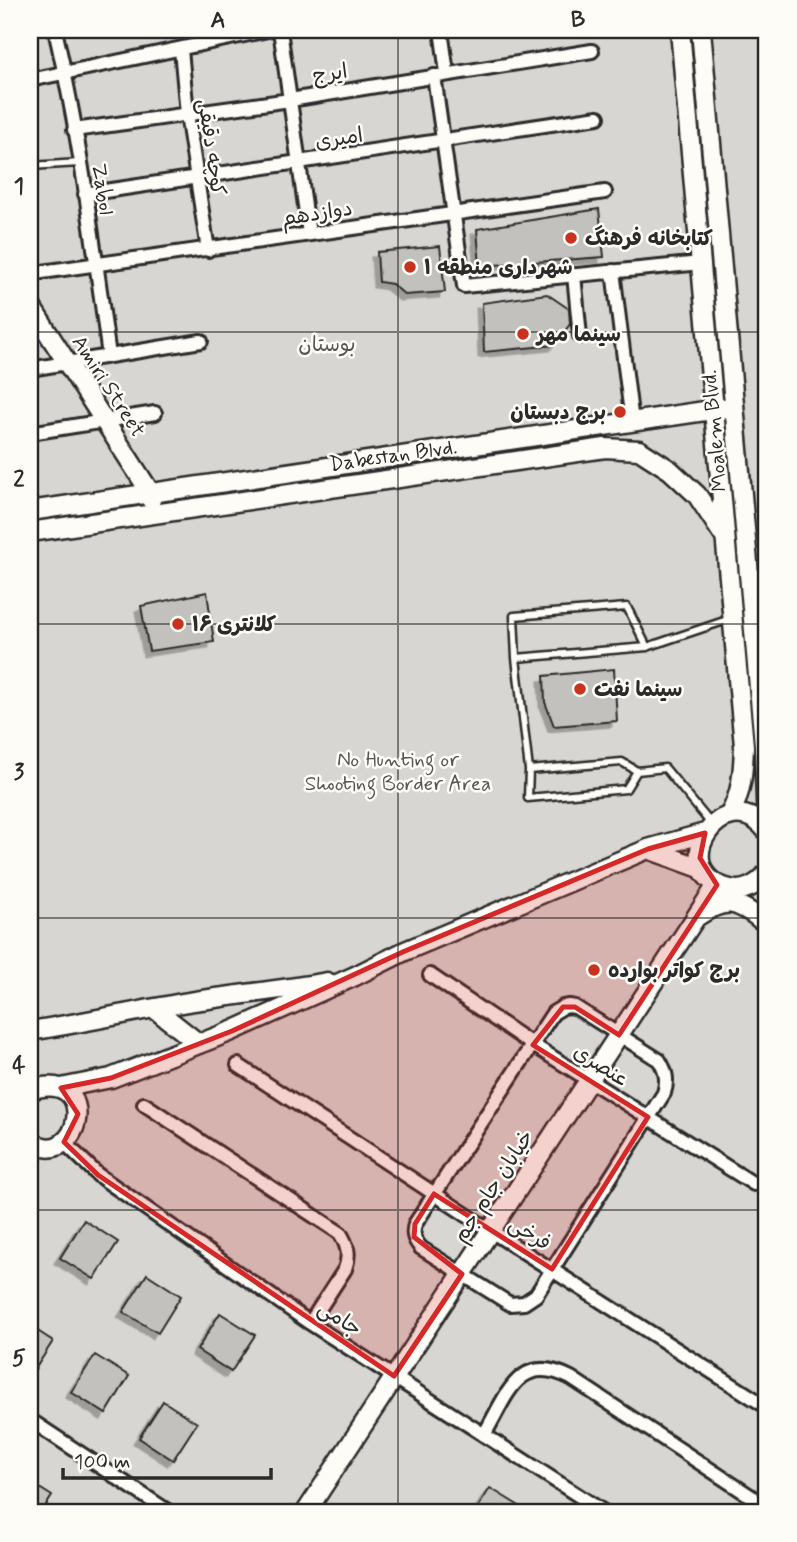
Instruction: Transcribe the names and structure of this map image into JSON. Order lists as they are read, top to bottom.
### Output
{
  "streets": {
    "street": [
      "ایرج",
      "امیری",
      "کوچه دقیقی",
      "Zabol",
      "دوازدهم",
      "Amiri Street",
      "Moalem Blvd.",
      "Dabestan Blvd.",
      "عنصری",
      "خیابان جام جم",
      "فرخی",
      "جامی"
    ]
  },
  "crossings": [
    ["ایرج", "کوچه دقیقی"],
    ["ایرج", "Zabol"],
    ["امیری", "کوچه دقیقی"],
    ["امیری", "Zabol"],
    ["کوچه دقیقی", "دوازدهم"],
    ["Zabol", "دوازدهم"],
    ["Amiri Street", "Dabestan Blvd."],
    ["Moalem Blvd.", "Dabestan Blvd."],
    ["عنصری", "خیابان جام جم"],
    ["خیابان جام جم", "فرخی"],
    ["خیابان جام جم", "جامی"]
  ],
  "parks": ["بوستان", "No Hunting or Shooting Border Area"],
  "places": [
    "کتابخانه فرهنگ",
    "شهرداری منطقه ۱",
    "سینما مهر",
    "برج دبستان",
    "کلانتری ۱۶",
    "سینما نفت",
    "برج کواتر بوارده"
  ],
  "scale_bar": "100 m",
  "grid": {
    "columns": ["A", "B"],
    "rows": [
      "1",
      "2",
      "3",
      "4",
      "5"
    ]
  }
}
